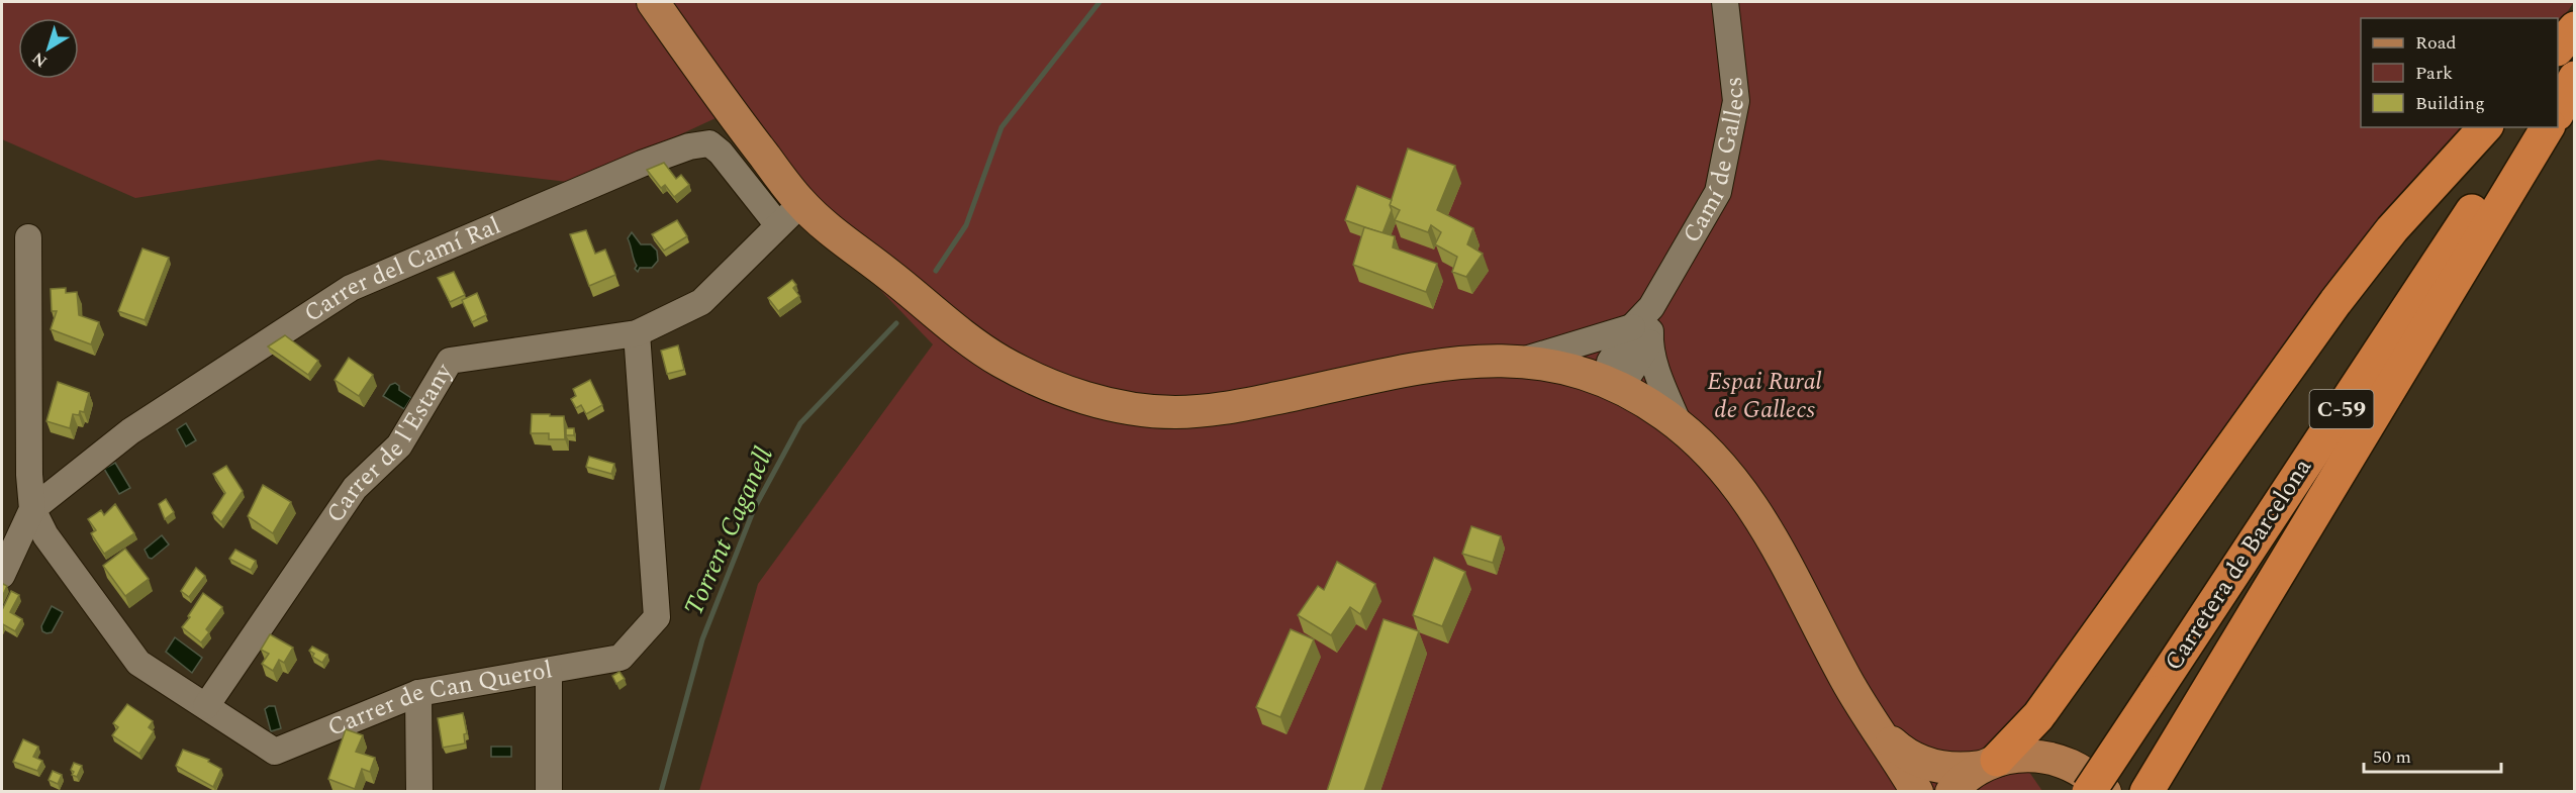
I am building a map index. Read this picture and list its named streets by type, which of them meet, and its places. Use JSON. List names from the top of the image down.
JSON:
{
  "streets": {
    "highway": ["C-59", "Carretera de Barcelona"],
    "street": [
      "Camí de Gallecs",
      "Carrer del Camí Ral",
      "Carrer de l'Estany",
      "Carrer de Can Querol"
    ]
  },
  "crossings": [
    ["Carrer del Camí Ral", "Carrer de l'Estany"],
    ["Carrer del Camí Ral", "Carrer de Can Querol"],
    ["Carrer de l'Estany", "Carrer de Can Querol"]
  ],
  "water": ["Torrent Caganell"],
  "parks": ["Espai Rural de Gallecs"],
  "legend": ["Road", "Park", "Building"],
  "scale_bar": "50 m",
  "north": "bottom left"
}
